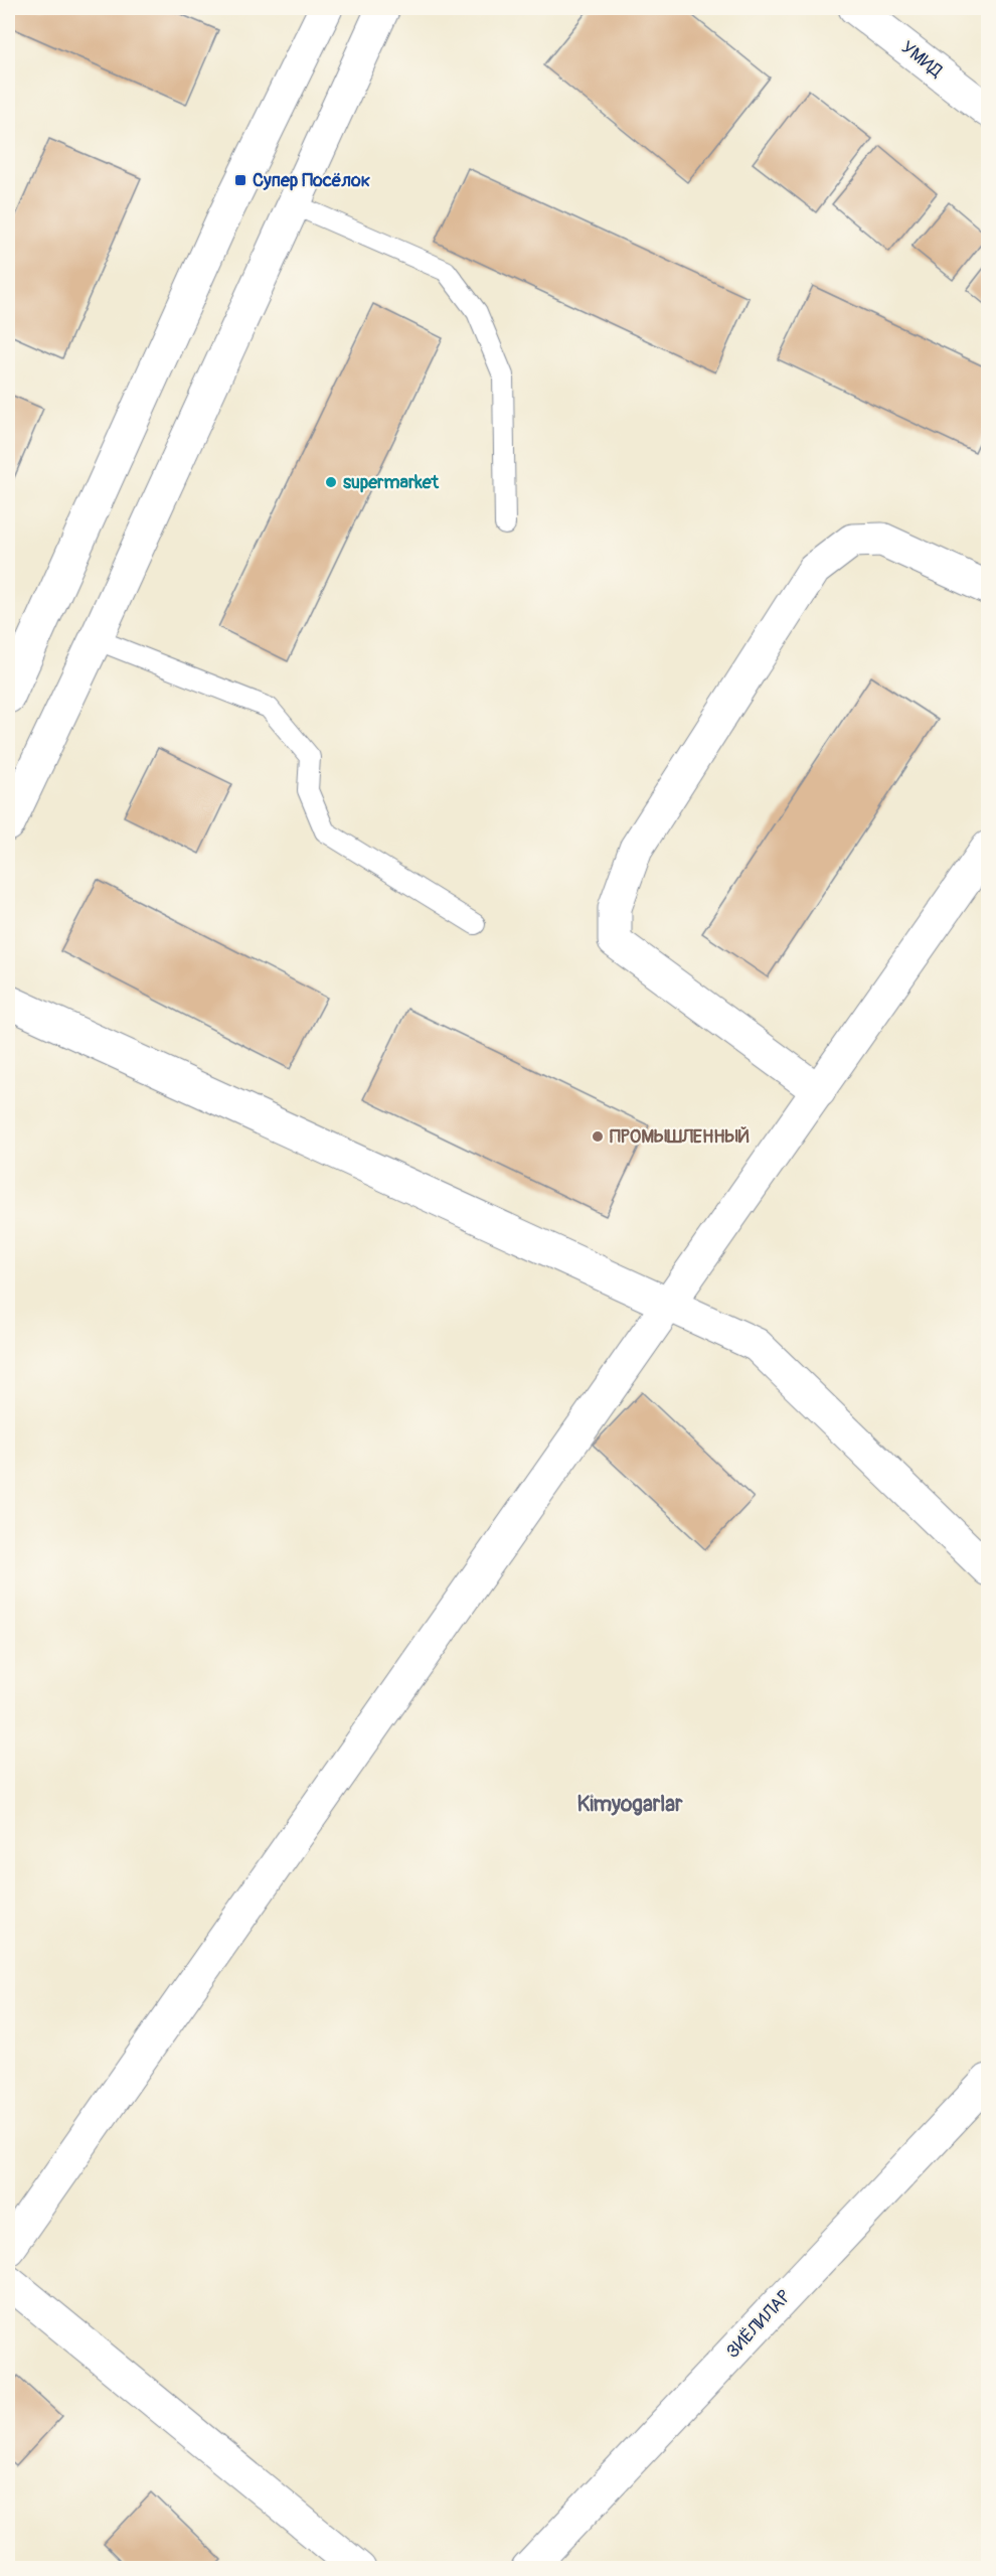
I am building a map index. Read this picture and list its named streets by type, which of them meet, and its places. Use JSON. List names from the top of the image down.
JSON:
{
  "streets": {
    "street": ["УМИД", "ЗИЁЛИЛАР"]
  },
  "districts": ["Kimyogarlar"],
  "places": {
    "transit": ["Супер Посёлок"],
    "other": ["supermarket", "ПРОМЫШЛЕННЫЙ"]
  }
}
